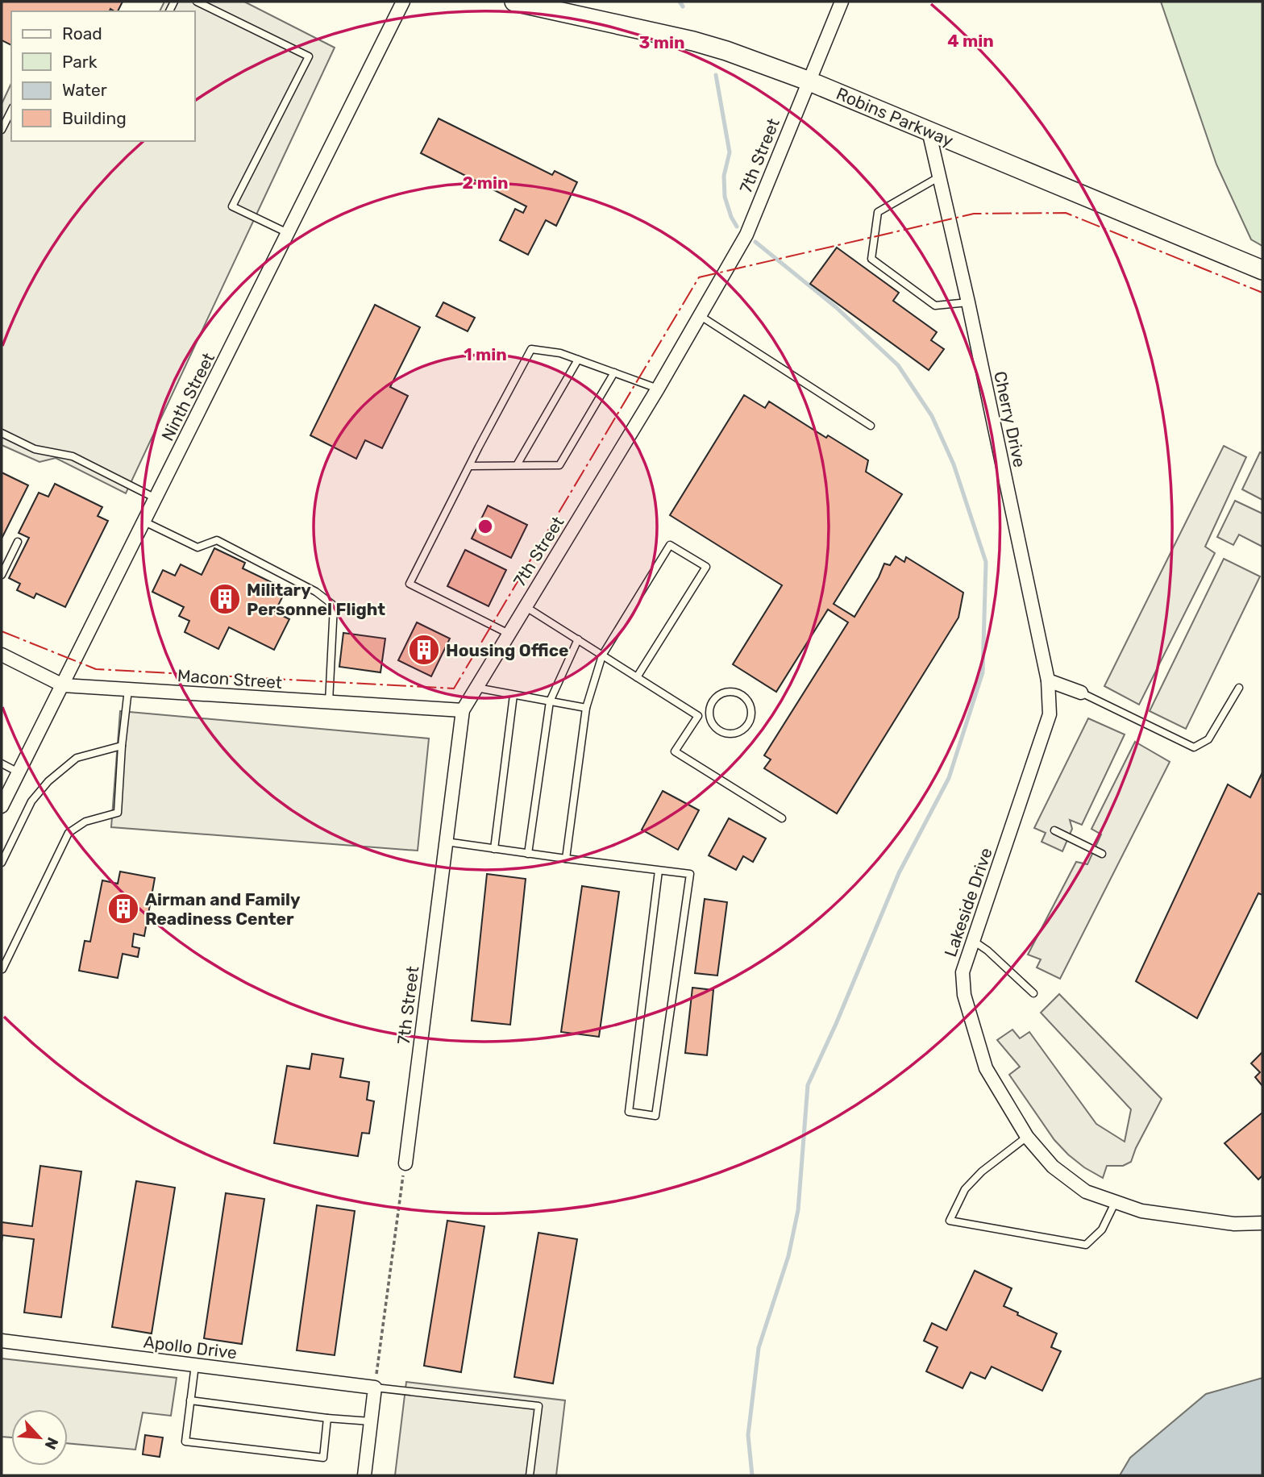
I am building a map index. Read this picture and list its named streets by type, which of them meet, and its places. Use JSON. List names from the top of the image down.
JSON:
{
  "streets": {
    "street": [
      "Robins Parkway",
      "7th Street",
      "Ninth Street",
      "Cherry Drive",
      "Macon Street",
      "Lakeside Drive",
      "Apollo Drive"
    ]
  },
  "crossings": [
    ["Robins Parkway", "7th Street"],
    ["Robins Parkway", "Cherry Drive"],
    ["7th Street", "Macon Street"],
    ["Ninth Street", "Macon Street"],
    ["Cherry Drive", "Lakeside Drive"]
  ],
  "places": {
    "building": ["Military Personnel Flight", "Housing Office", "Airman and Family Readiness Center"]
  },
  "legend": [
    "Road",
    "Park",
    "Water",
    "Building"
  ],
  "north": "bottom right",
  "rings": [
    "4 min",
    "3 min",
    "2 min",
    "1 min"
  ]
}
